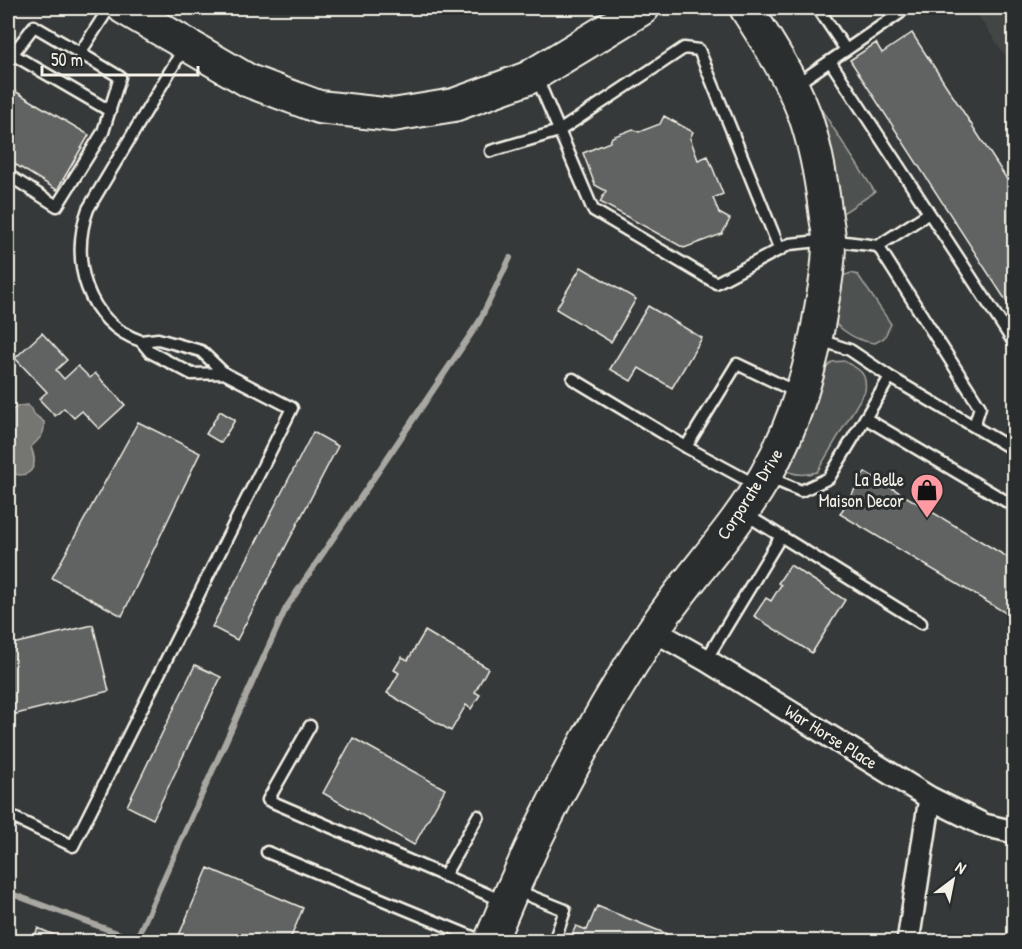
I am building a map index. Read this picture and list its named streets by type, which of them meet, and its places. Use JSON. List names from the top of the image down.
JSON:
{
  "streets": {
    "street": ["Corporate Drive", "War Horse Place"]
  },
  "crossings": [
    ["Corporate Drive", "War Horse Place"]
  ],
  "places": {
    "shop": ["La Belle Maison Decor"]
  },
  "scale_bar": "50 m",
  "north": "top right"
}
